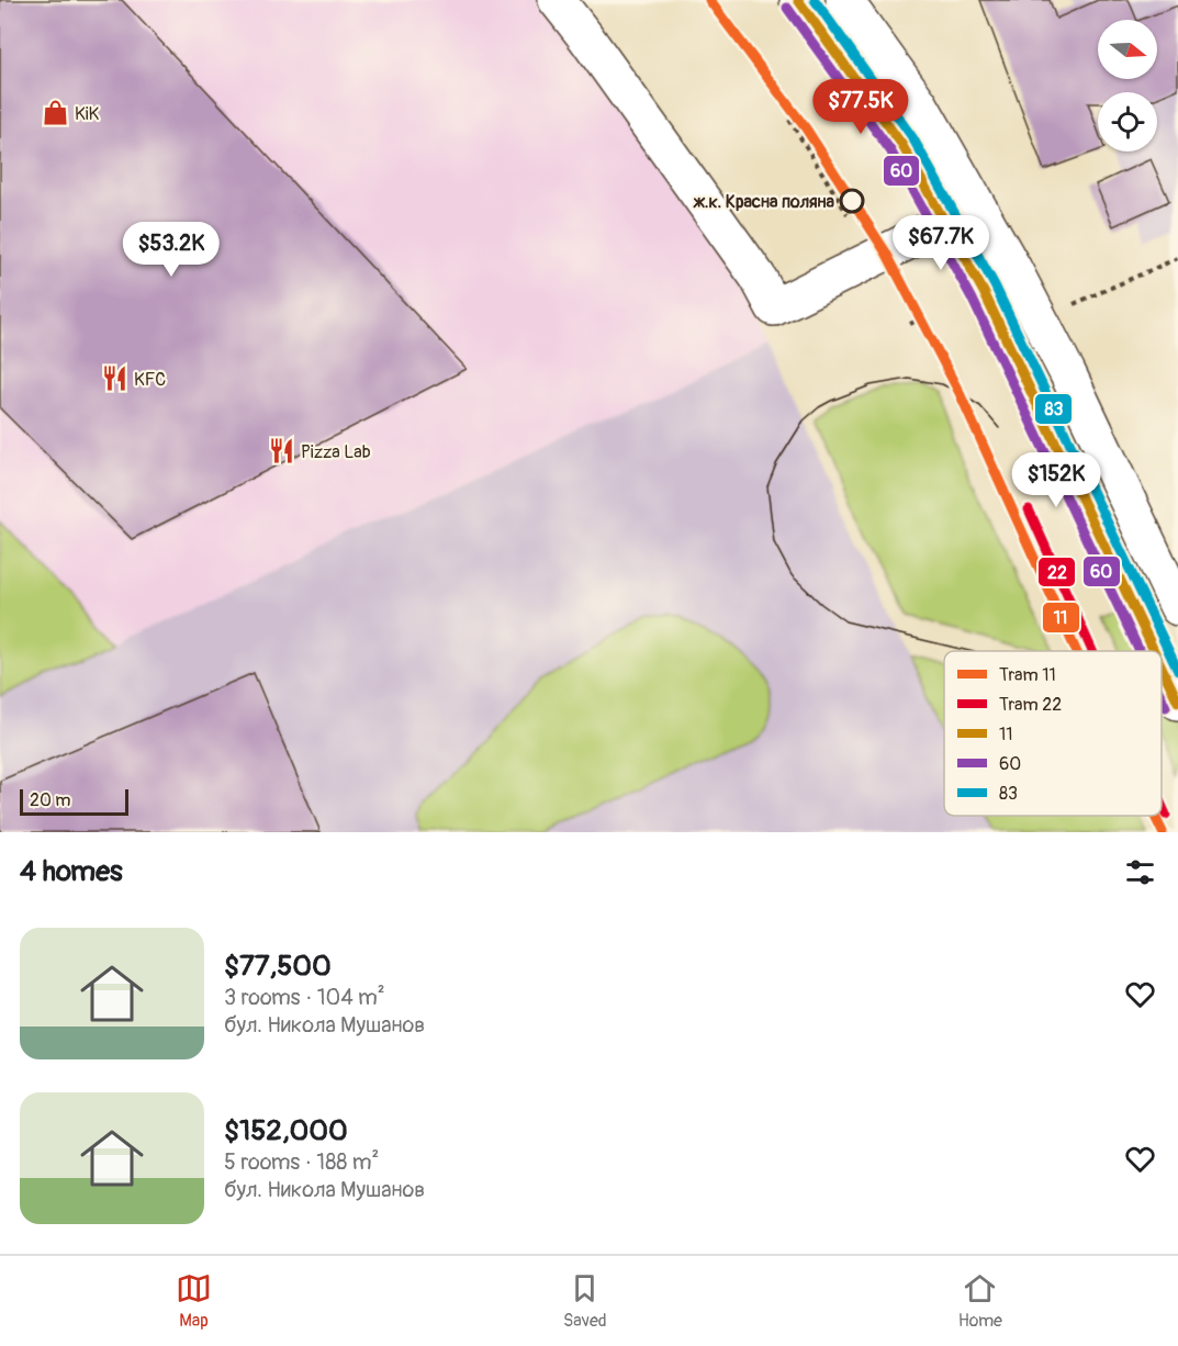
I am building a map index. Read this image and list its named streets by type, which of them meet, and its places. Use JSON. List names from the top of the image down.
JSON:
{
  "places": {
    "shop": ["KiK"],
    "other": ["ж.к. Красна поляна"],
    "restaurant": ["KFC", "Pizza Lab"]
  },
  "lines": [
    "tram line 11",
    "transit line 11",
    "transit line 83",
    "transit line 60",
    "tram line 22"
  ],
  "legend": [
    "Tram 11",
    "Tram 22",
    "11",
    "60",
    "83"
  ],
  "scale_bar": "20 m",
  "north": "right",
  "page": {
    "price": [
      "$77.5K",
      "$67.7K",
      "$53.2K",
      "$152K"
    ],
    "scale": "20 m",
    "heading": "4 homes",
    "list": [
      {
        "name": "$77,500",
        "note": "3 rooms · 104 m² · бул. Никола Мушанов"
      },
      {
        "name": "$152,000",
        "note": "5 rooms · 188 m² · бул. Никола Мушанов"
      }
    ],
    "tabs": ["Map", "Saved", "Home"]
  }
}
